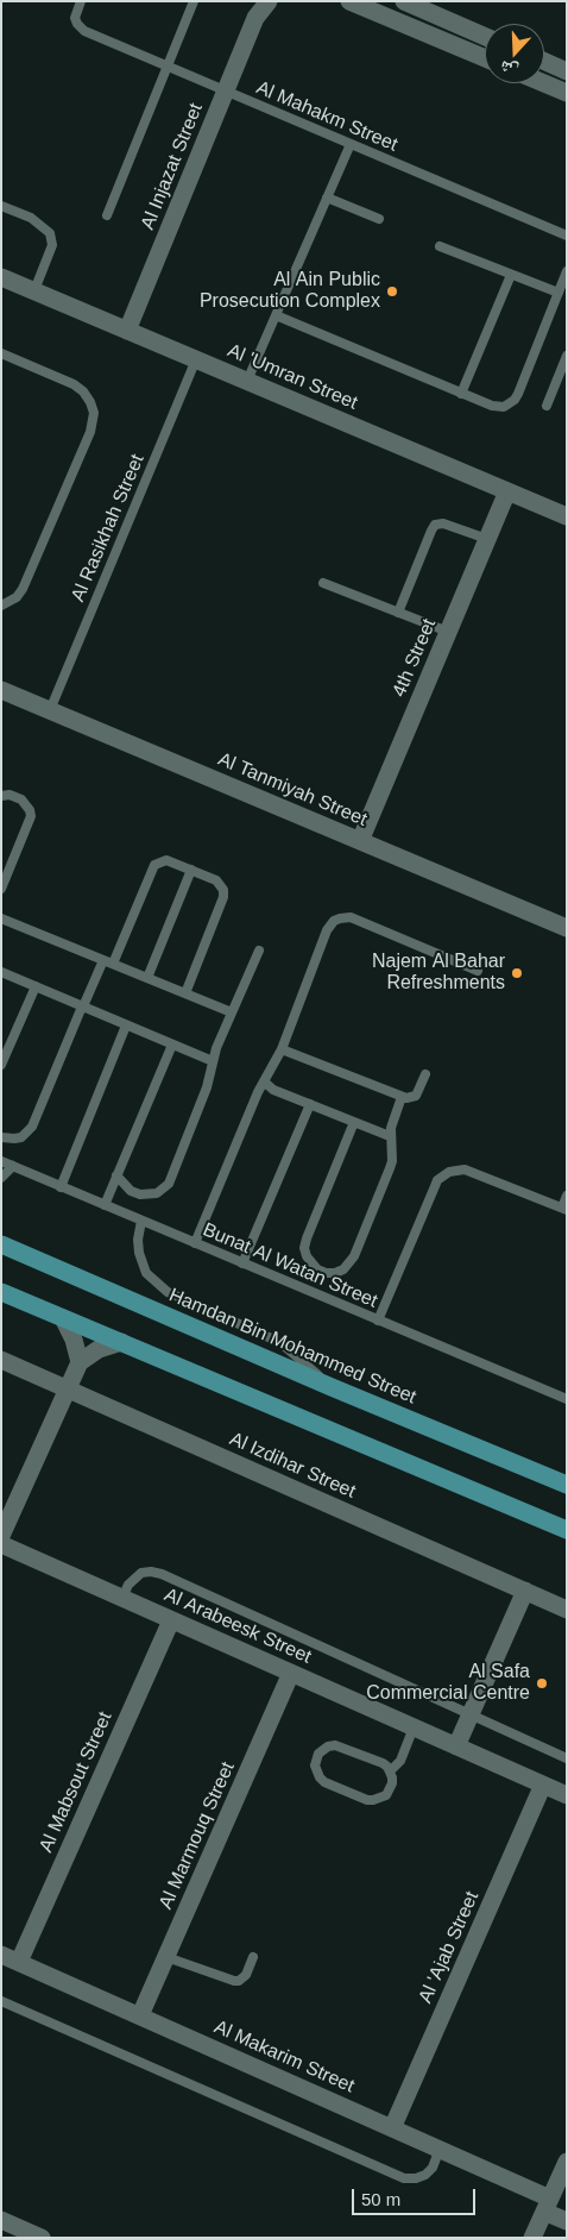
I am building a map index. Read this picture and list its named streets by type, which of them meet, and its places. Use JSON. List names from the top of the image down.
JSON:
{
  "streets": {
    "main road": ["Hamdan Bin Mohammed Street"],
    "street": [
      "Al Injazat Street",
      "Al 'Umran Street",
      "4th Street",
      "Al Tanmiyah Street",
      "Al Izdihar Street",
      "Al Arabeesk Street",
      "Al Mabsout Street",
      "Al Marmouq Street",
      "Al 'Ajab Street",
      "Al Makarim Street"
    ],
    "lane": ["Al Mahakm Street", "Al Rasikhah Street", "Bunat Al Watan Street"]
  },
  "crossings": [
    ["Al Mahakm Street", "Al Injazat Street"],
    ["Al Injazat Street", "Al 'Umran Street"],
    ["Al 'Umran Street", "Al Rasikhah Street"],
    ["Al 'Umran Street", "4th Street"],
    ["Al Rasikhah Street", "Al Tanmiyah Street"],
    ["4th Street", "Al Tanmiyah Street"],
    ["Al Arabeesk Street", "Al Mabsout Street"],
    ["Al Arabeesk Street", "Al Marmouq Street"],
    ["Al Arabeesk Street", "Al 'Ajab Street"],
    ["Al Mabsout Street", "Al Makarim Street"],
    ["Al Marmouq Street", "Al Makarim Street"],
    ["Al 'Ajab Street", "Al Makarim Street"]
  ],
  "places": ["Al Ain Public Prosecution Complex", "Najem Al Bahar Refreshments", "Al Safa Commercial Centre"],
  "scale_bar": "50 m",
  "north": "bottom"
}
